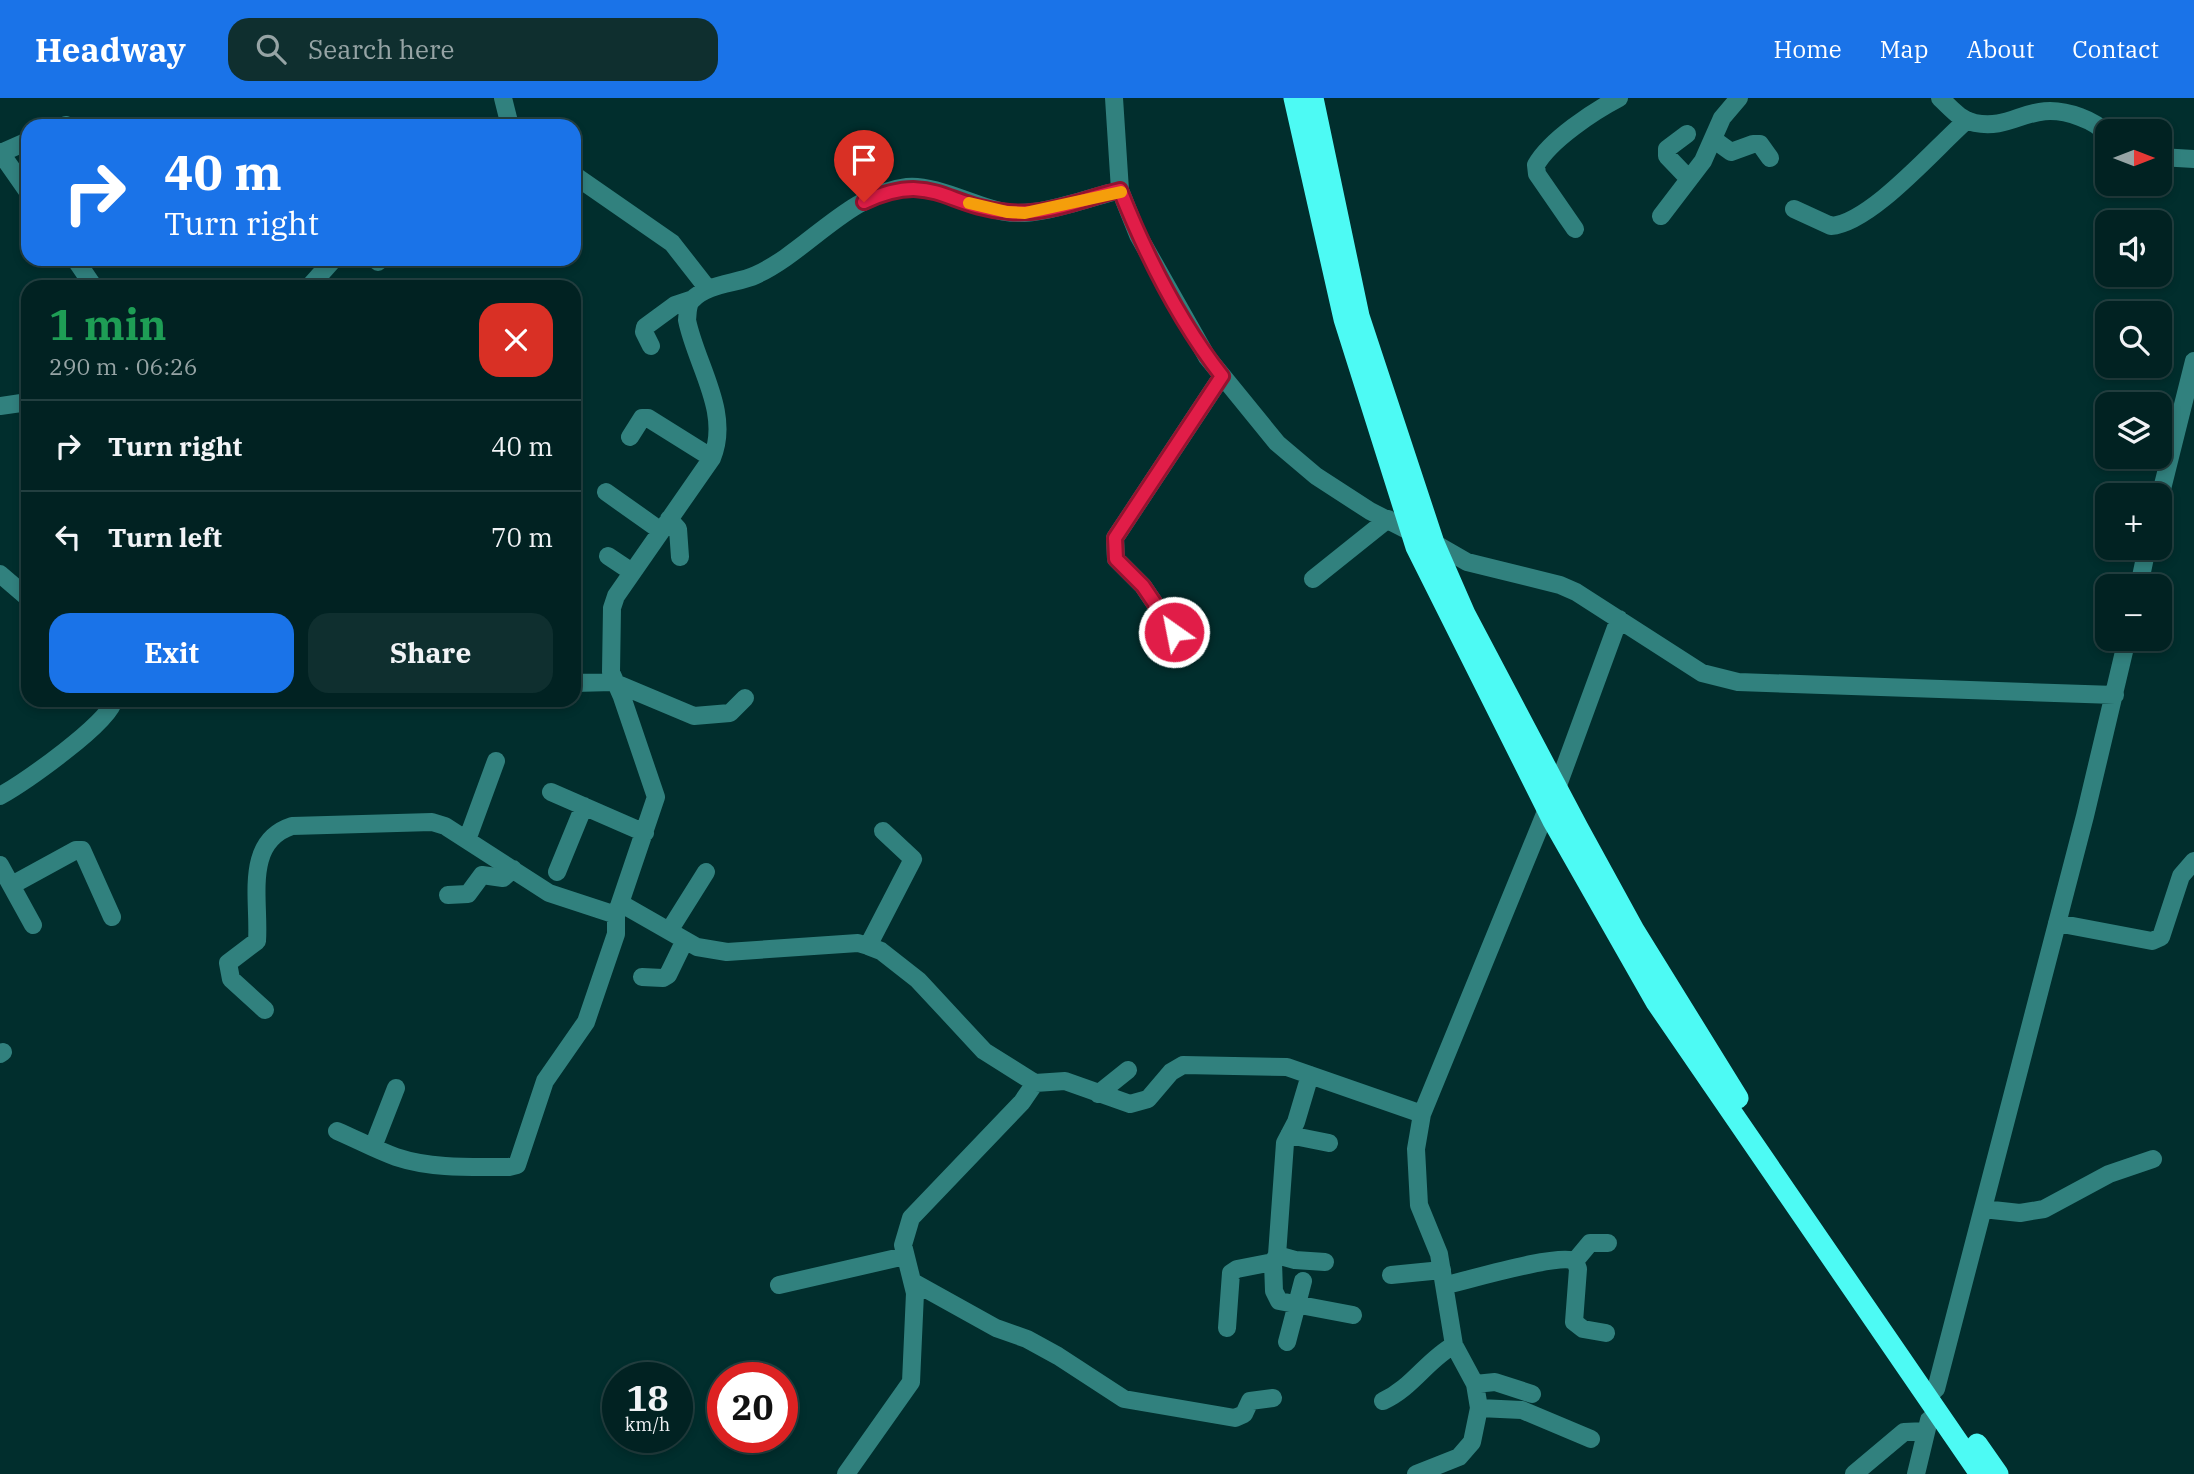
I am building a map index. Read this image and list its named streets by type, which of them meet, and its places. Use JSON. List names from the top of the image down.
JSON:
{
  "north": "right",
  "page": {
    "header": "Headway",
    "search": "Search here",
    "nav": [
      "Home",
      "Map",
      "About",
      "Contact"
    ],
    "map_buttons": ["+", "−"],
    "turn": ["40 m", "Turn right"],
    "heading": ["1 min", "290 m · 06:26"],
    "list": [
      {
        "name": "Turn right",
        "value": "40 m"
      },
      {
        "name": "Turn left",
        "value": "70 m"
      }
    ],
    "buttons": ["Exit", "Share"],
    "speed": "18 km/h",
    "limit": "20"
  }
}
